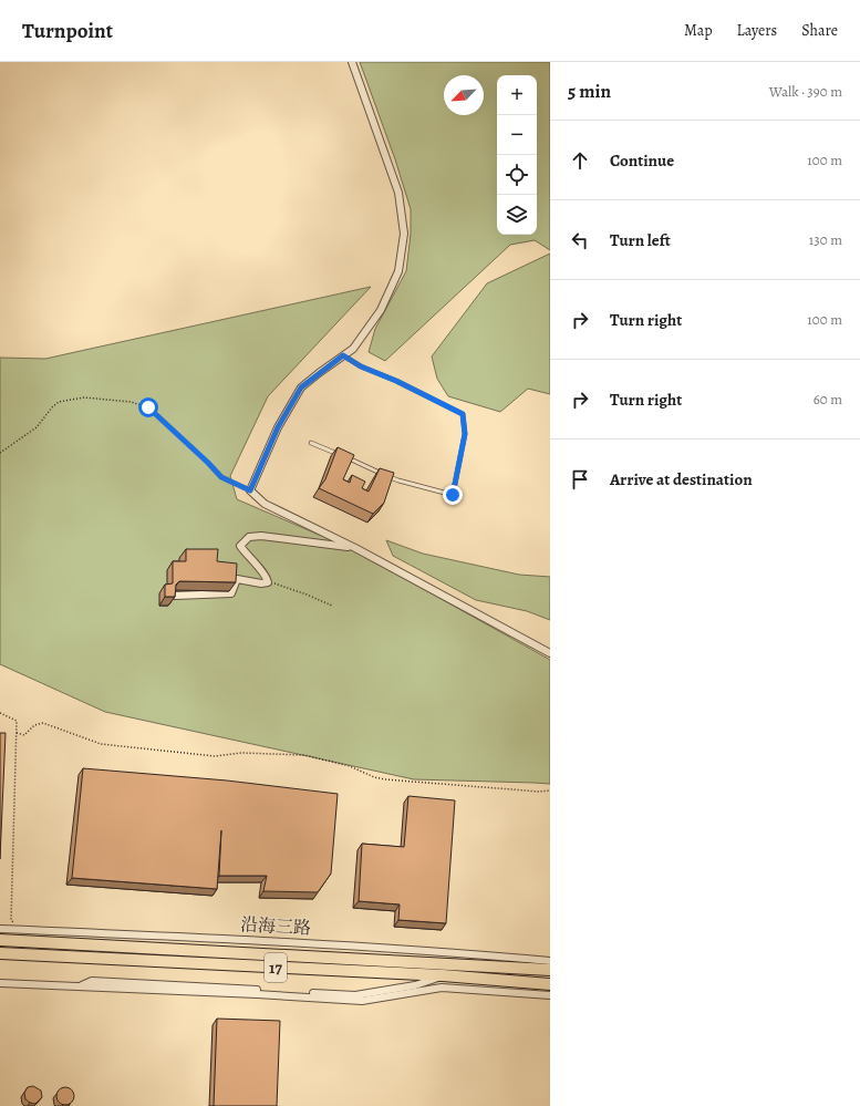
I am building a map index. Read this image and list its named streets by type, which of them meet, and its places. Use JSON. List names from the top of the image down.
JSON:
{
  "streets": {
    "main road": ["沿海三路", "17"]
  },
  "north": "bottom left",
  "page": {
    "header": "Turnpoint",
    "nav": ["Map", "Layers", "Share"],
    "heading": ["5 min", "Walk · 390 m"],
    "map_buttons": ["+", "−"],
    "list": [
      ["Continue", "100 m"],
      ["Turn left", "130 m"],
      ["Turn right", "100 m"],
      ["Turn right", "60 m"],
      "Arrive at destination"
    ]
  }
}
